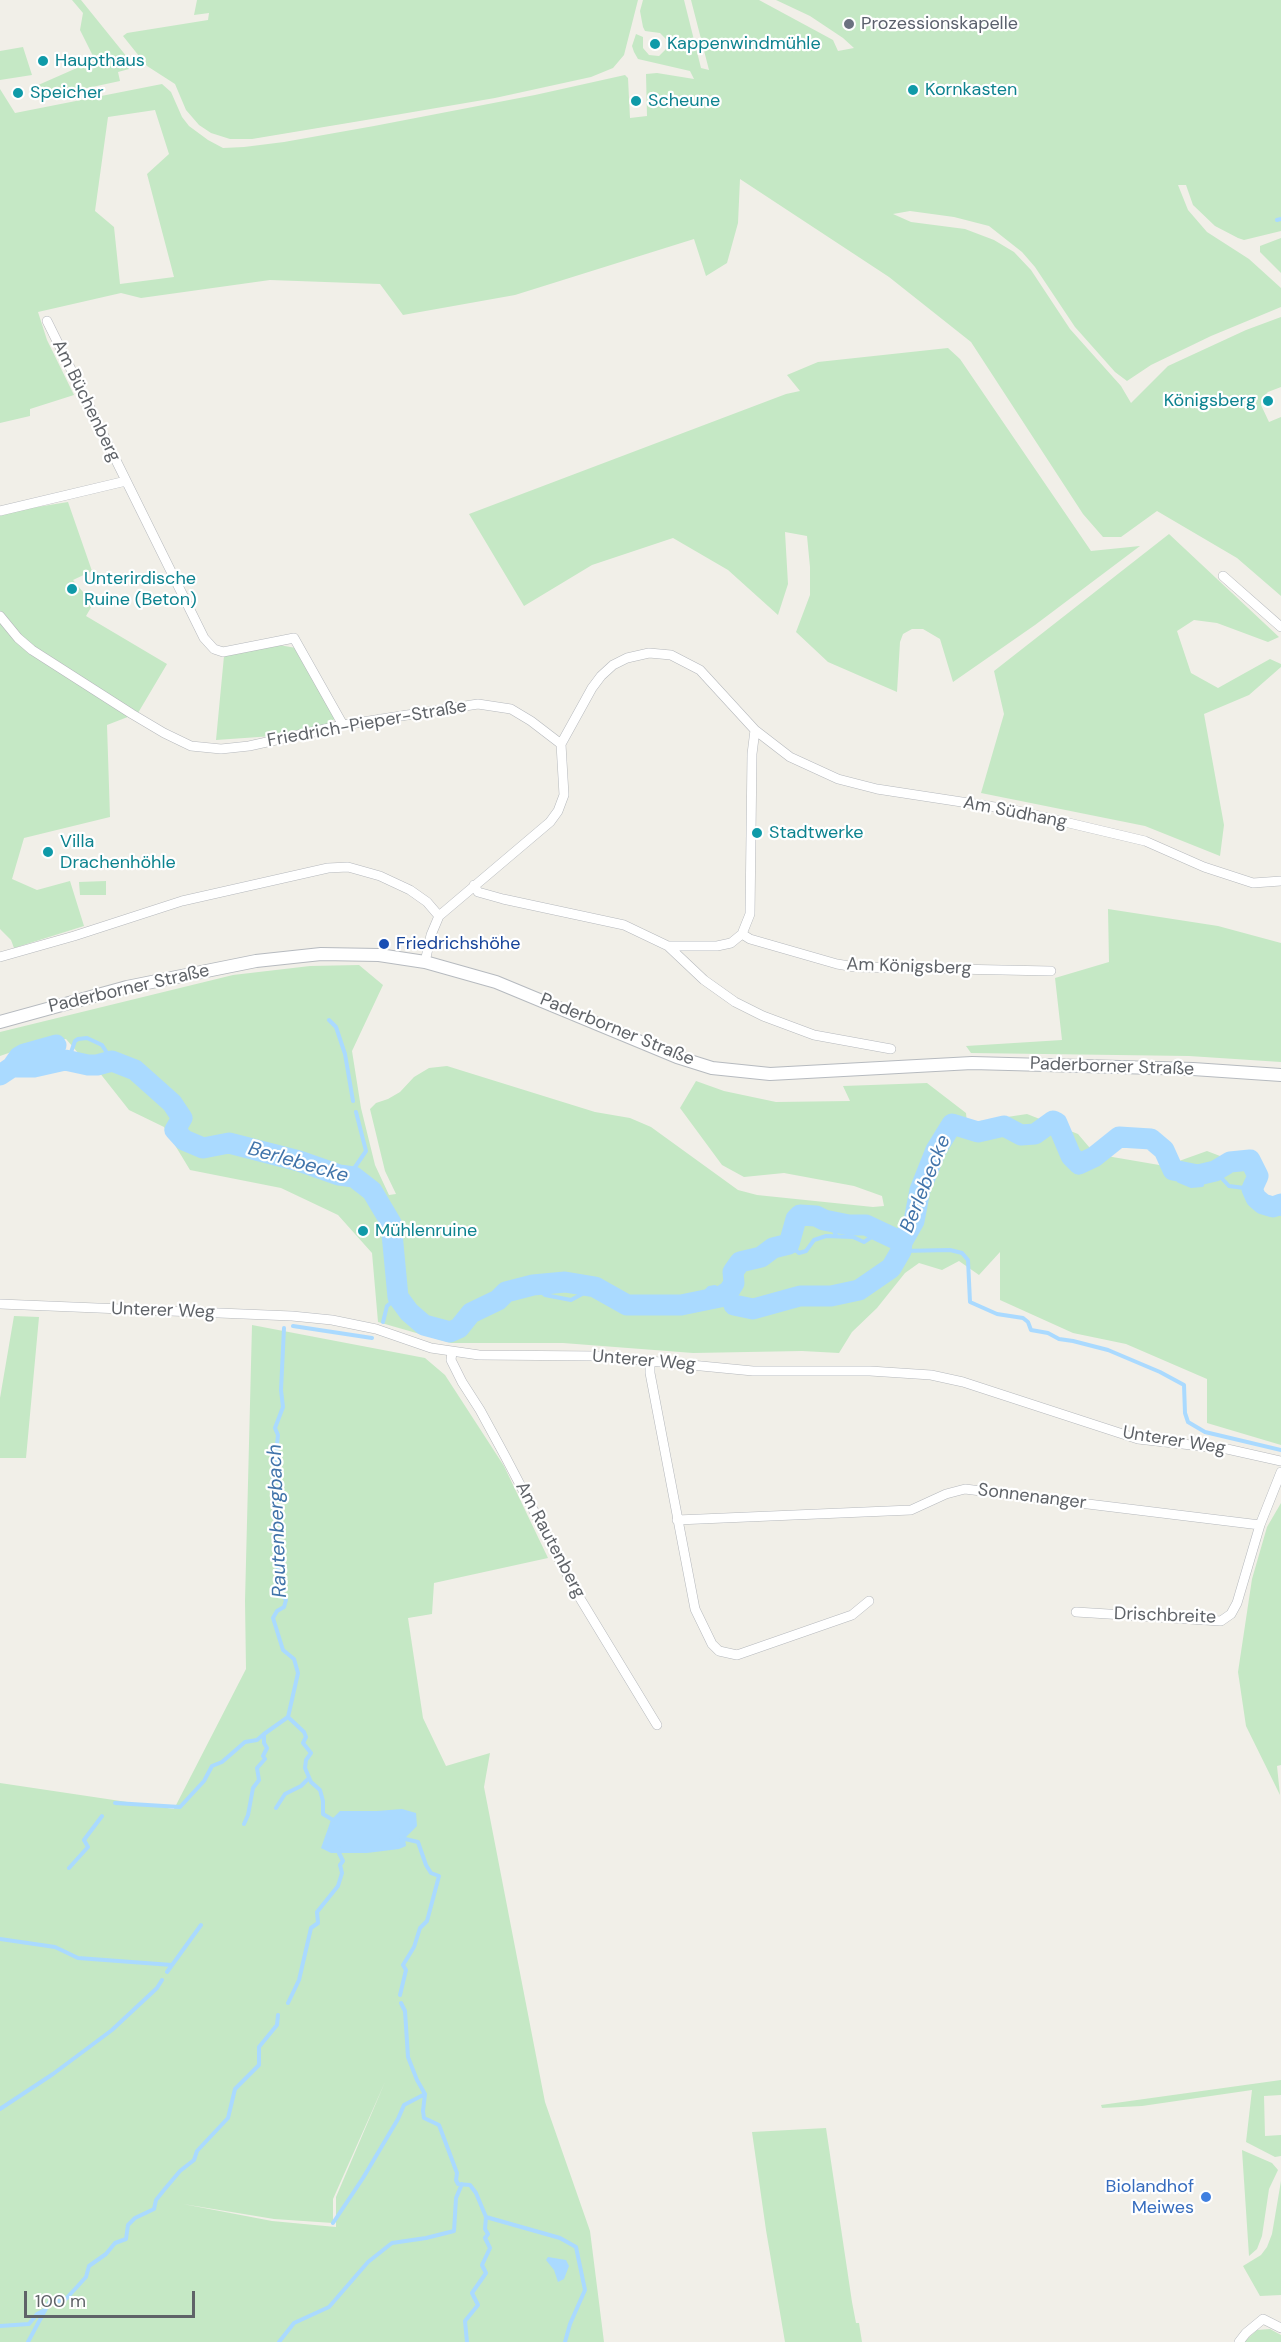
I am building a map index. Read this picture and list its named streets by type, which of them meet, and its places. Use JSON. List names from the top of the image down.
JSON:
{
  "streets": {
    "main road": ["Paderborner Straße"],
    "street": [
      "Am Büchenberg",
      "Friedrich-Pieper-Straße",
      "Am Südhang",
      "Am Königsberg",
      "Unterer Weg",
      "Sonnenanger",
      "Am Rautenberg",
      "Drischbreite"
    ]
  },
  "crossings": [
    ["Am Büchenberg", "Friedrich-Pieper-Straße"],
    ["Friedrich-Pieper-Straße", "Am Südhang"],
    ["Unterer Weg", "Am Rautenberg"],
    ["Sonnenanger", "Drischbreite"]
  ],
  "water": ["Berlebecke", "Rautenbergbach"],
  "places": [
    "Prozessionskapelle",
    "Kappenwindmühle",
    "Haupthaus",
    "Kornkasten",
    "Speicher",
    "Scheune",
    "Königsberg",
    "Unterirdische Ruine (Beton)",
    "Stadtwerke",
    "Villa Drachenhöhle",
    "Friedrichshöhe",
    "Mühlenruine",
    "Biolandhof Meiwes"
  ],
  "scale_bar": "100 m"
}
